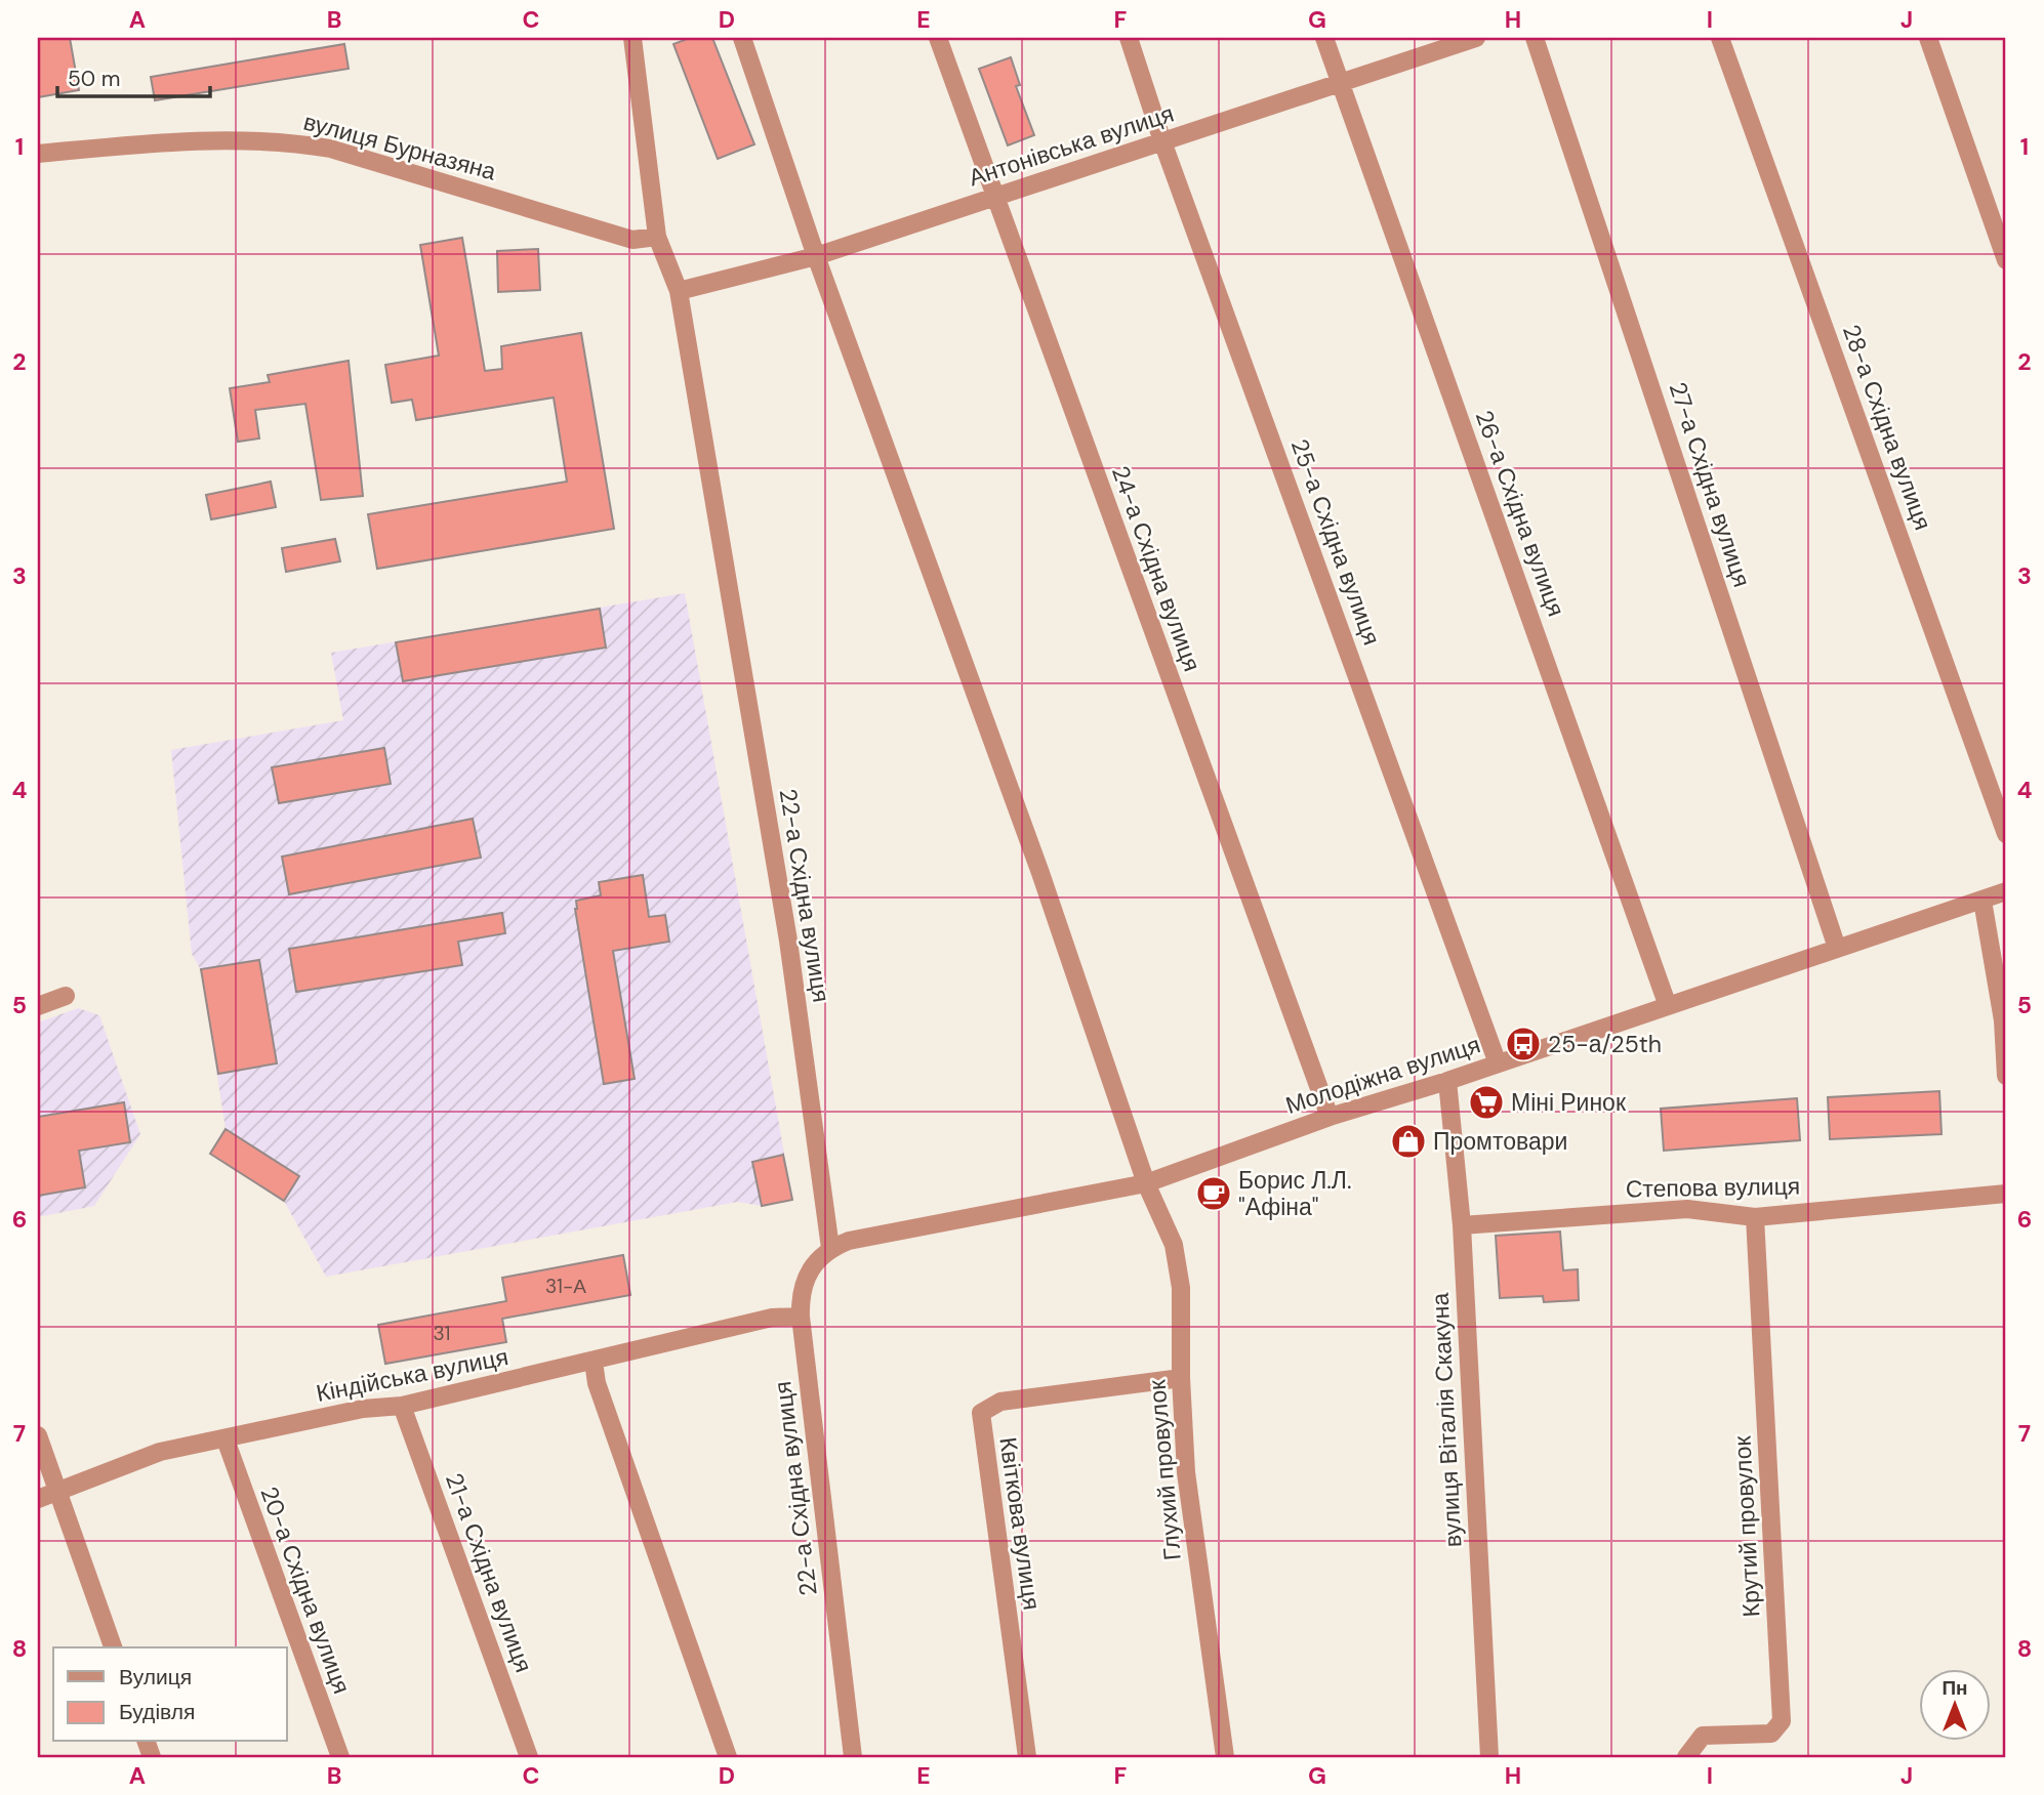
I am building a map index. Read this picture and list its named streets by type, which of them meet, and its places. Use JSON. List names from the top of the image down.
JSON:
{
  "streets": {
    "street": [
      "Антонівська вулиця",
      "вулиця Бурназяна",
      "28-а Східна вулиця",
      "27-а Східна вулиця",
      "26-а Східна вулиця",
      "25-а Східна вулиця",
      "24-а Східна вулиця",
      "22-а Східна вулиця",
      "Молодіжна вулиця",
      "Степова вулиця",
      "Кіндійська вулиця",
      "вулиця Віталія Скакуна",
      "Глухий провулок",
      "Квіткова вулиця",
      "Крутий провулок",
      "21-а Східна вулиця",
      "20-а Східна вулиця"
    ]
  },
  "crossings": [
    ["Антонівська вулиця", "26-а Східна вулиця"],
    ["Антонівська вулиця", "25-а Східна вулиця"],
    ["Антонівська вулиця", "24-а Східна вулиця"],
    ["Антонівська вулиця", "22-а Східна вулиця"],
    ["Антонівська вулиця", "Глухий провулок"],
    ["вулиця Бурназяна", "22-а Східна вулиця"],
    ["27-а Східна вулиця", "Молодіжна вулиця"],
    ["26-а Східна вулиця", "Молодіжна вулиця"],
    ["25-а Східна вулиця", "Молодіжна вулиця"],
    ["24-а Східна вулиця", "Молодіжна вулиця"],
    ["22-а Східна вулиця", "Молодіжна вулиця"],
    ["22-а Східна вулиця", "Кіндійська вулиця"],
    ["Молодіжна вулиця", "вулиця Віталія Скакуна"],
    ["Молодіжна вулиця", "Глухий провулок"],
    ["Степова вулиця", "вулиця Віталія Скакуна"],
    ["Степова вулиця", "Крутий провулок"],
    ["Кіндійська вулиця", "21-а Східна вулиця"],
    ["Кіндійська вулиця", "20-а Східна вулиця"],
    ["Глухий провулок", "Квіткова вулиця"]
  ],
  "places": {
    "bus stop": ["25-а/25th"],
    "supermarket": ["Міні Ринок"],
    "shop": ["Промтовари"],
    "cafe": ["Борис Л.Л. \"Афіна\""]
  },
  "house_numbers": ["31-А", "31"],
  "legend": ["Вулиця", "Будівля"],
  "scale_bar": "50 m",
  "north": "top",
  "grid": {
    "columns": [
      "A",
      "B",
      "C",
      "D",
      "E",
      "F",
      "G",
      "H",
      "I",
      "J"
    ],
    "rows": [
      "1",
      "2",
      "3",
      "4",
      "5",
      "6",
      "7",
      "8"
    ]
  }
}
